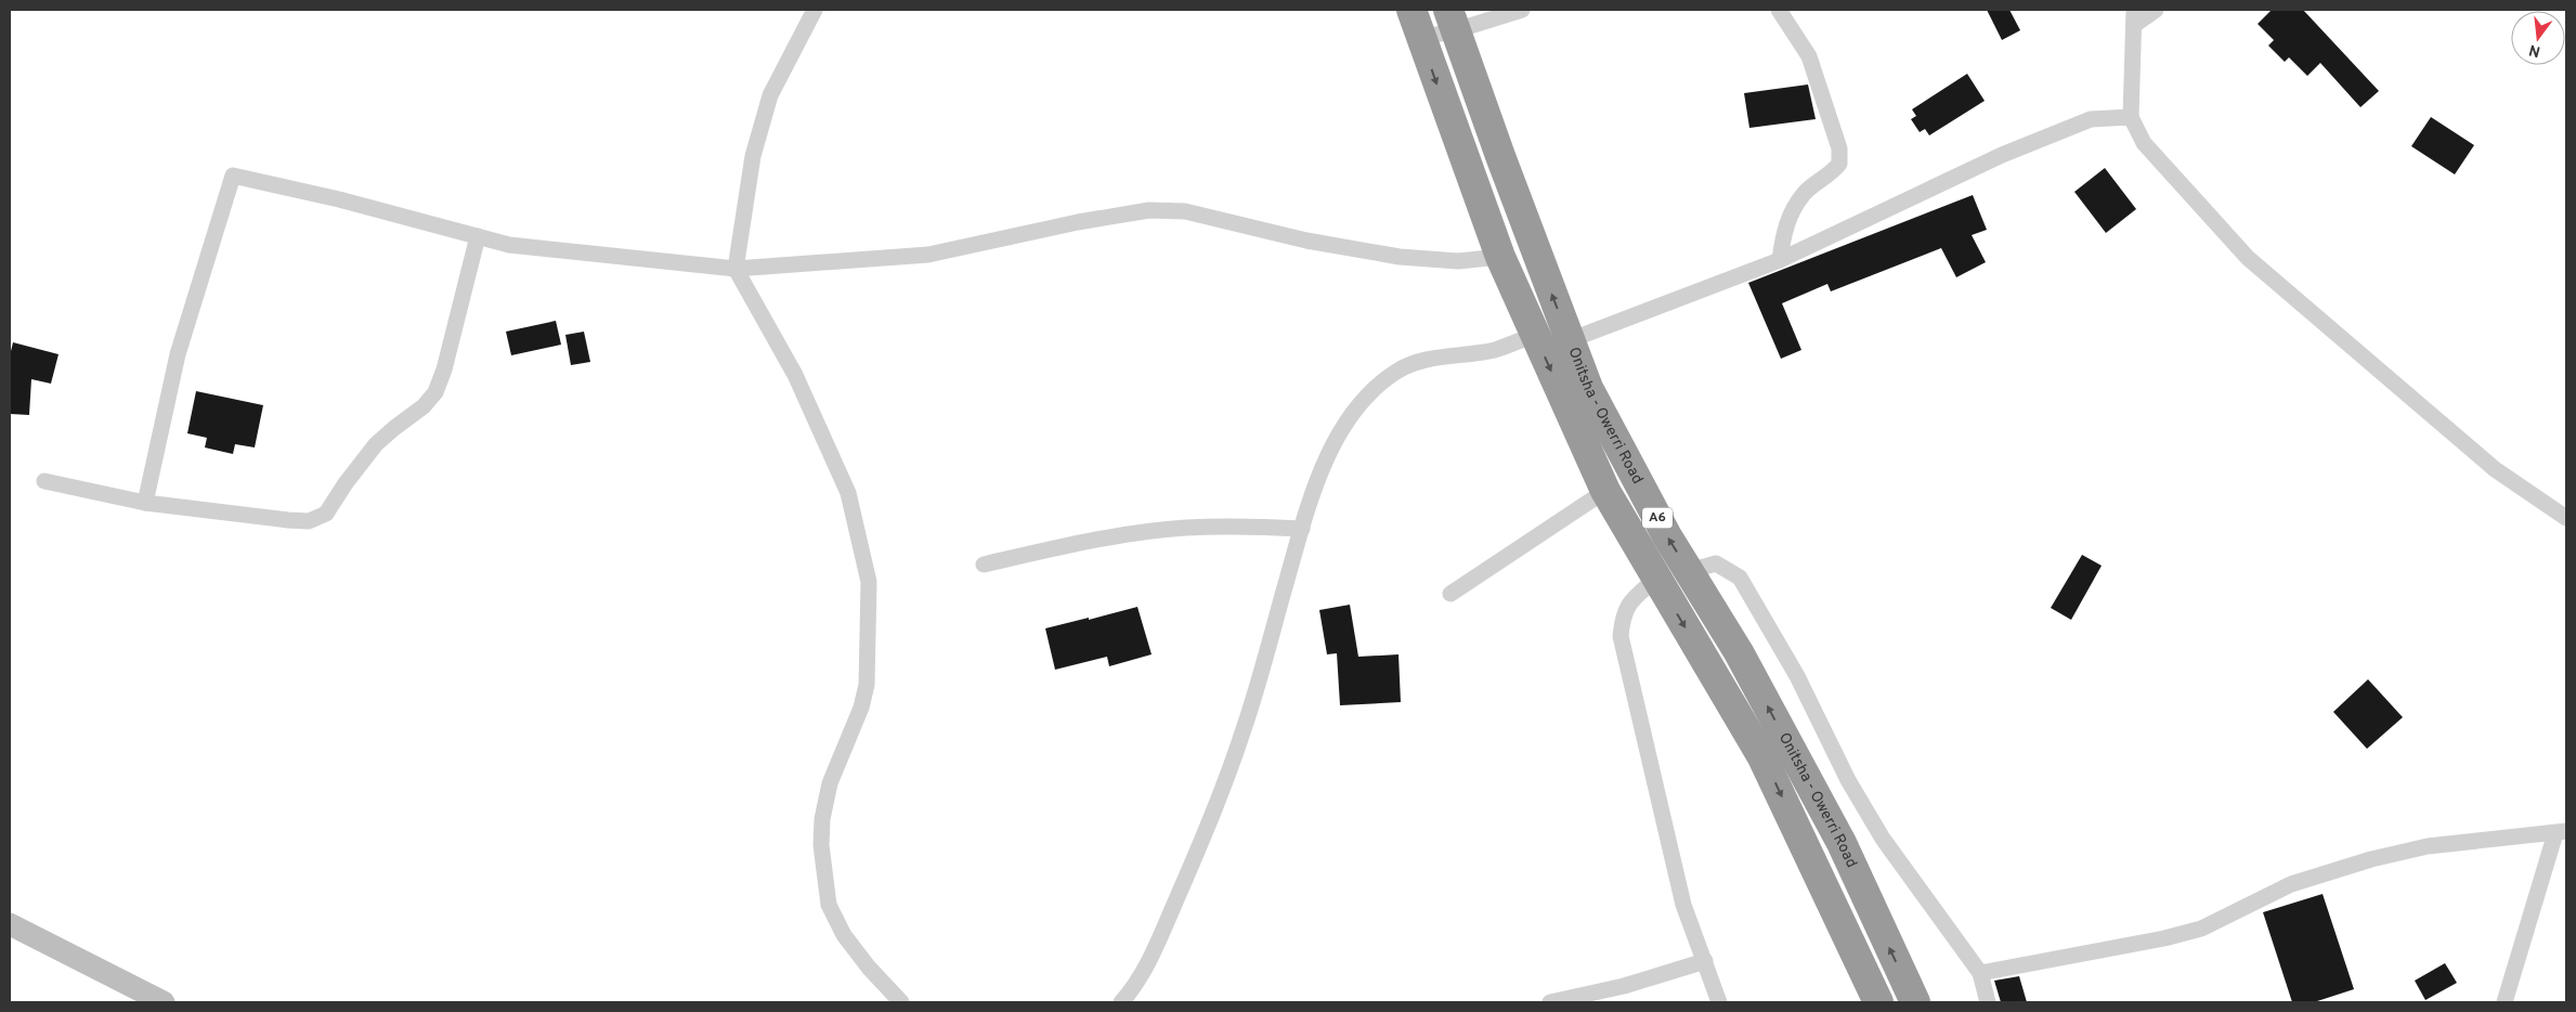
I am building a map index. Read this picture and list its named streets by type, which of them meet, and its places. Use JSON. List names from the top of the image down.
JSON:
{
  "streets": {
    "highway": ["Onitsha - Owerri Road", "A6"]
  },
  "north": "bottom"
}
